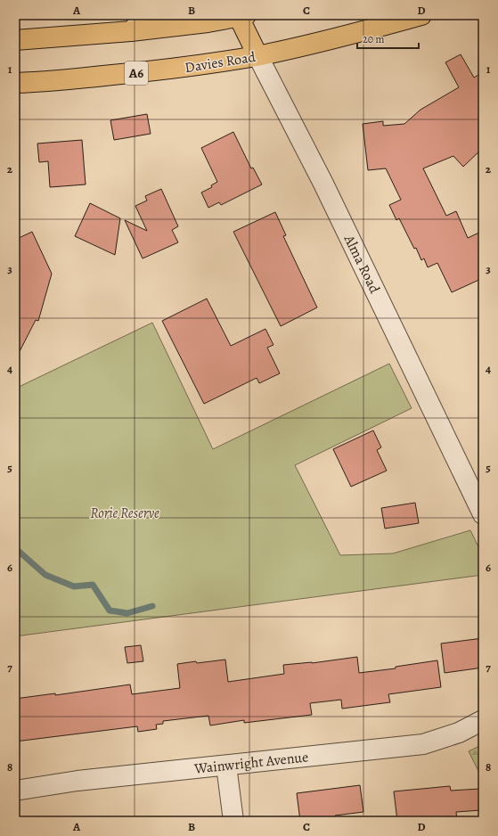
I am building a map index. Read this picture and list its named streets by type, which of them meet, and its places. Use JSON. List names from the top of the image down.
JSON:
{
  "streets": {
    "highway": ["Davies Road", "A6", "Alma Road"],
    "street": ["Wainwright Avenue"]
  },
  "crossings": [
    ["Davies Road", "Alma Road"]
  ],
  "parks": ["Rorie Reserve"],
  "scale_bar": "20 m",
  "grid": {
    "columns": [
      "A",
      "B",
      "C",
      "D"
    ],
    "rows": [
      "1",
      "2",
      "3",
      "4",
      "5",
      "6",
      "7",
      "8"
    ]
  }
}
